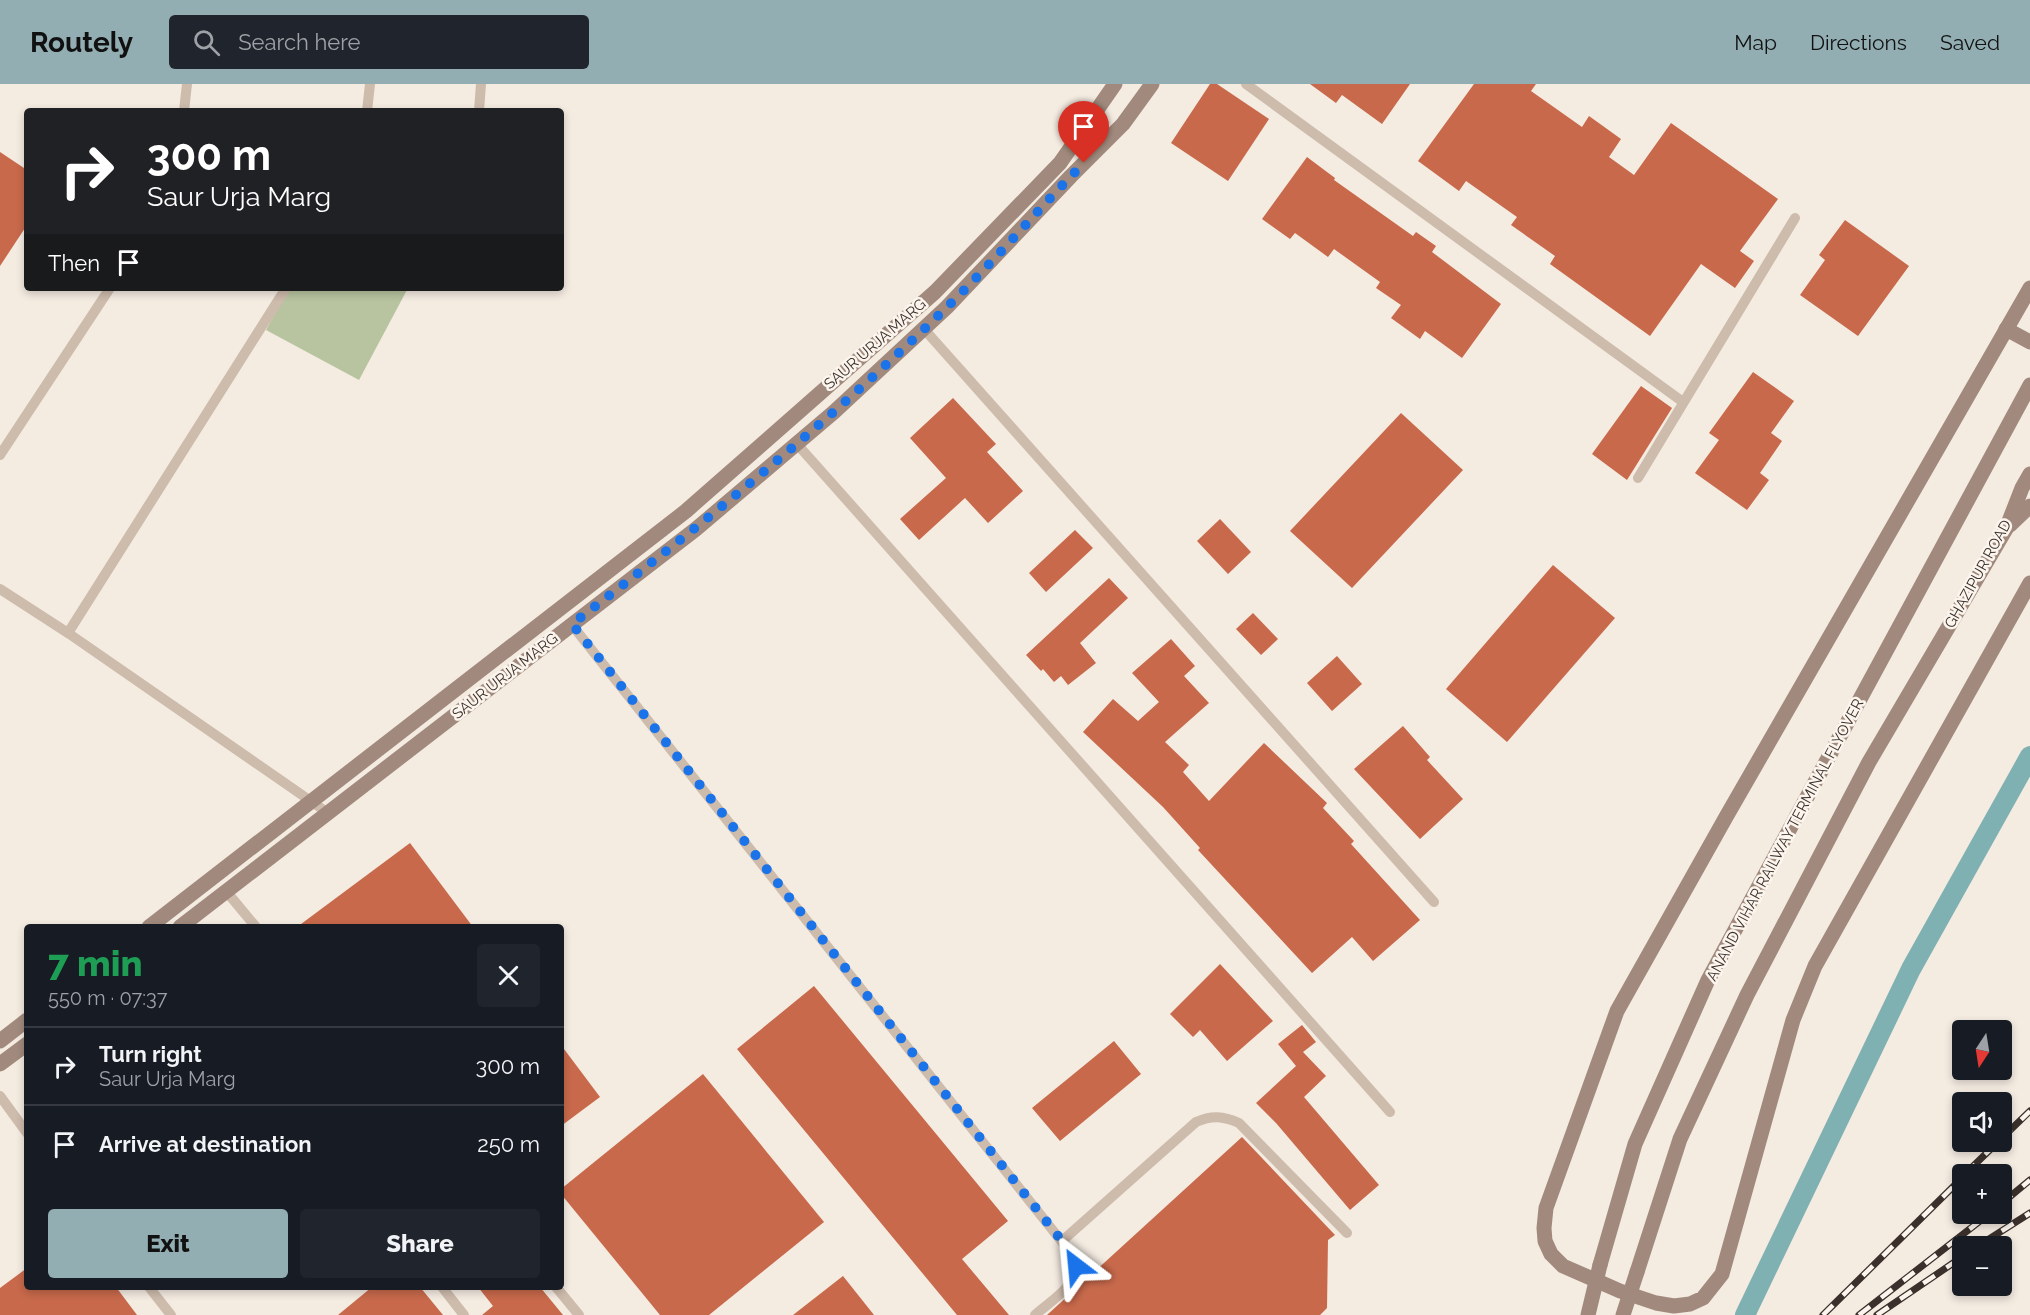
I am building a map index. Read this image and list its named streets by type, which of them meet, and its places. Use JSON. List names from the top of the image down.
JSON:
{
  "streets": {
    "main road": ["SAUR URJA MARG", "GHAZIPUR ROAD", "ANAND VIHAR RAILWAY TERMINAL FLYOVER"]
  },
  "north": "bottom",
  "page": {
    "header": "Routely",
    "search": "Search here",
    "nav": ["Map", "Directions", "Saved"],
    "turn": ["300 m", "Saur Urja Marg"],
    "then": "Then",
    "heading": ["7 min", "550 m · 07:37"],
    "map_buttons": ["+", "−"],
    "list": [
      {
        "name": "Turn right",
        "note": "Saur Urja Marg",
        "value": "300 m"
      },
      {
        "name": "Arrive at destination",
        "value": "250 m"
      }
    ],
    "buttons": ["Exit", "Share"]
  }
}
